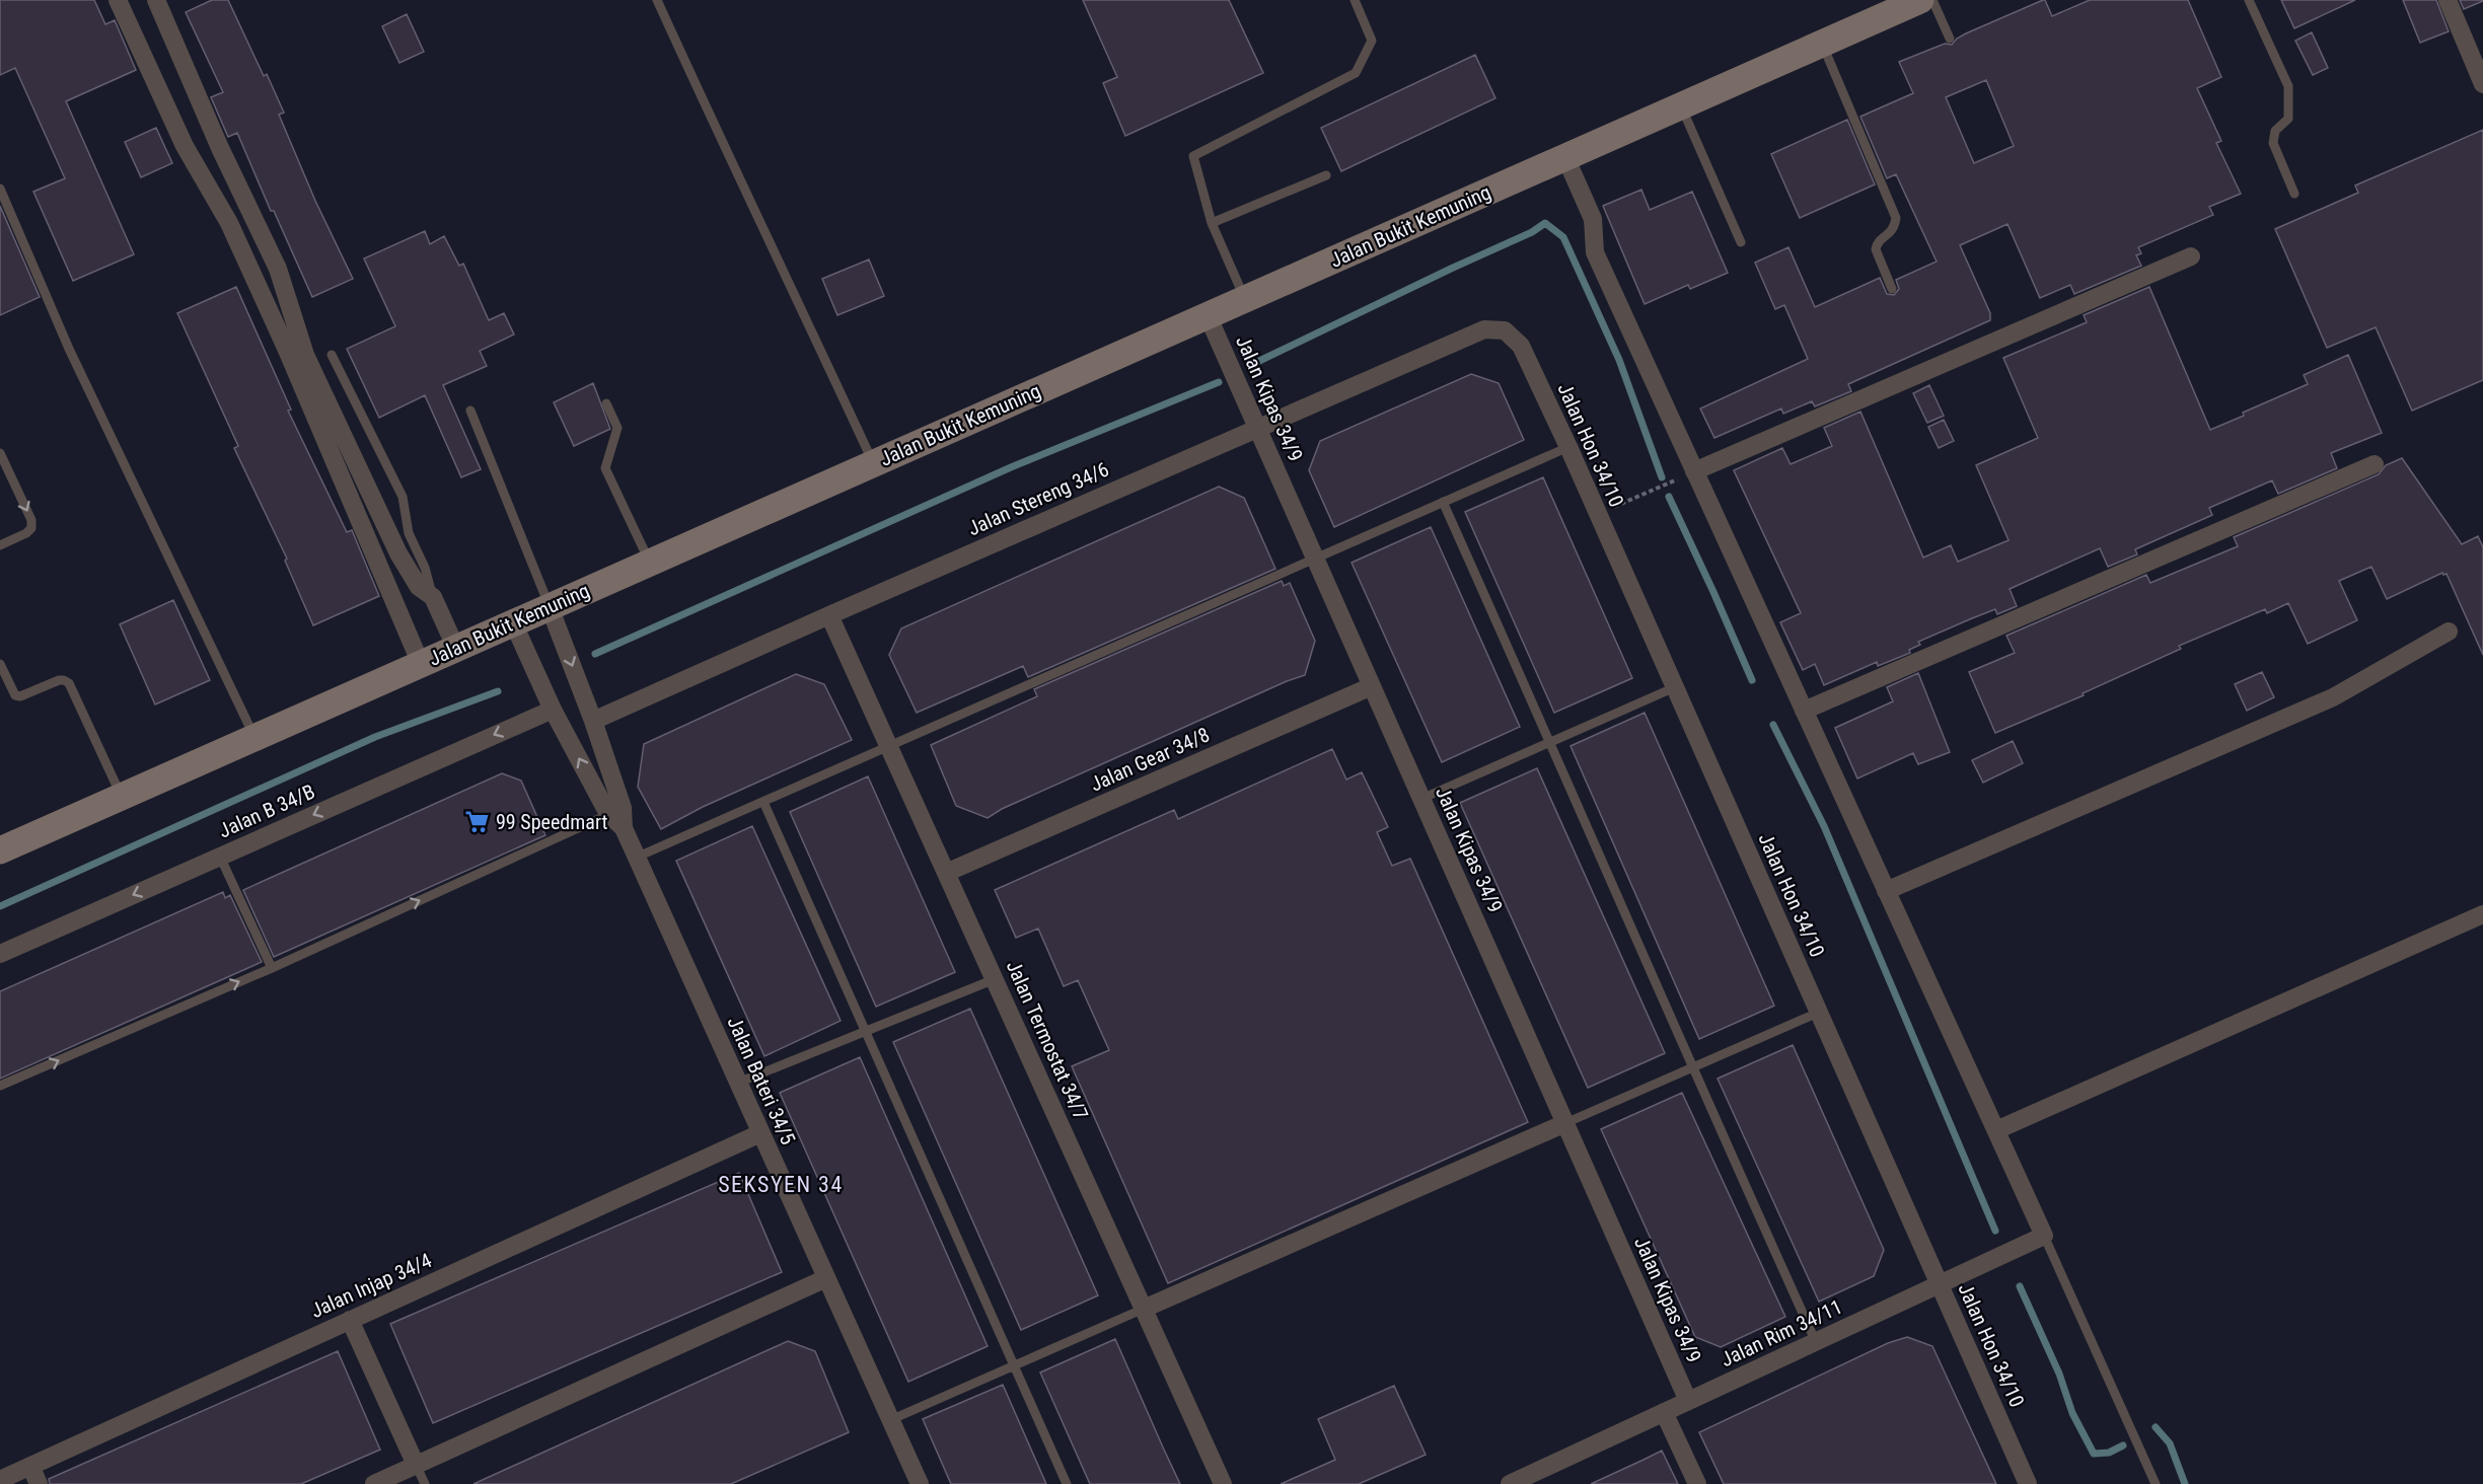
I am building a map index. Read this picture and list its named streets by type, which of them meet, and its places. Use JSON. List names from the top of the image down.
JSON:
{
  "streets": {
    "main road": ["Jalan Bukit Kemuning"],
    "street": [
      "Jalan Kipas 34/9",
      "Jalan Hon 34/10",
      "Jalan Stereng 34/6",
      "Jalan Gear 34/8",
      "Jalan B 34/B",
      "Jalan Termostat 34/7",
      "Jalan Bateri 34/5",
      "Jalan Injap 34/4",
      "Jalan Rim 34/11"
    ]
  },
  "crossings": [
    ["Jalan Bukit Kemuning", "Jalan Kipas 34/9"],
    ["Jalan Kipas 34/9", "Jalan Stereng 34/6"],
    ["Jalan Kipas 34/9", "Jalan Gear 34/8"],
    ["Jalan Kipas 34/9", "Jalan Rim 34/11"],
    ["Jalan Hon 34/10", "Jalan Stereng 34/6"],
    ["Jalan Hon 34/10", "Jalan Rim 34/11"],
    ["Jalan Stereng 34/6", "Jalan Termostat 34/7"],
    ["Jalan Gear 34/8", "Jalan Termostat 34/7"],
    ["Jalan Bateri 34/5", "Jalan Injap 34/4"]
  ],
  "one_way": ["Jalan B 34/B"],
  "districts": ["SEKSYEN 34"],
  "places": {
    "supermarket": ["99 Speedmart"]
  }
}
